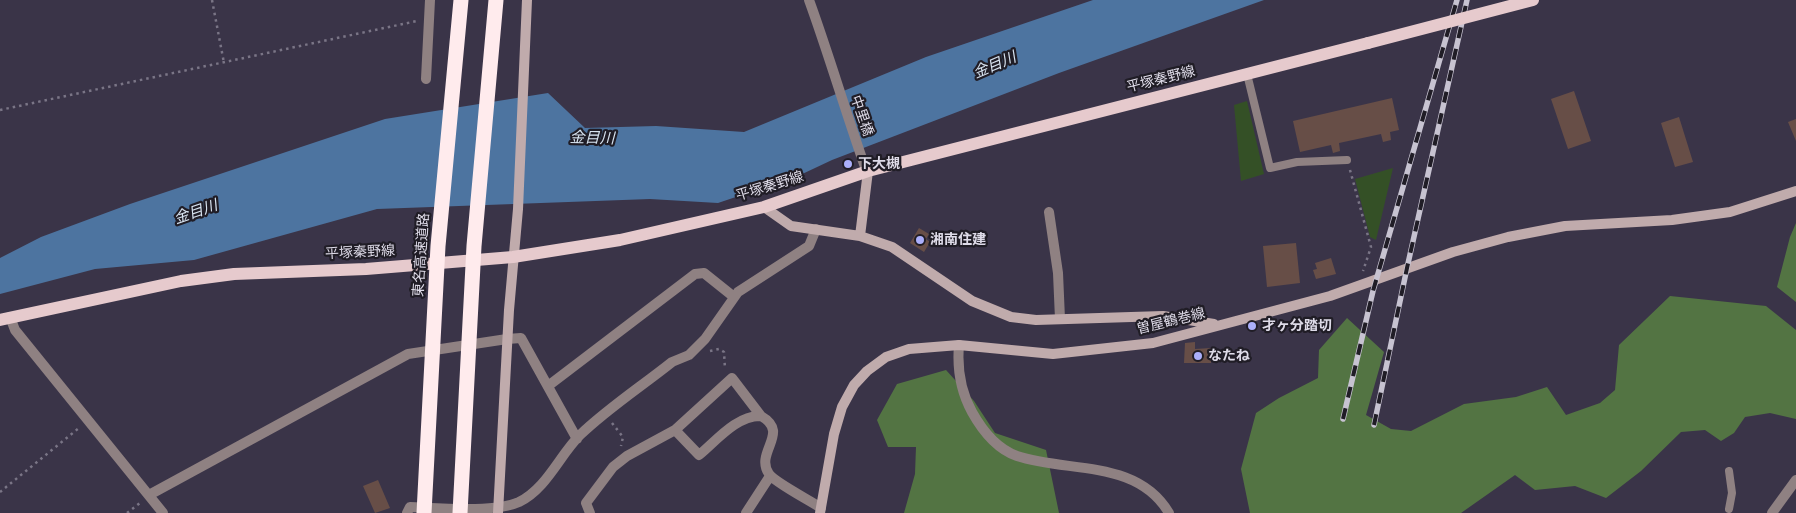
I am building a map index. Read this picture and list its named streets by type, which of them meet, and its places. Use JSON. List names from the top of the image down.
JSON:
{
  "streets": {
    "highway": ["東名高速道路"],
    "main road": ["平塚秦野線"],
    "street": ["中里橋", "曽屋鶴巻線"]
  },
  "crossings": [
    ["平塚秦野線", "中里橋"],
    ["平塚秦野線", "曽屋鶴巻線"]
  ],
  "water": ["金目川"],
  "places": [
    "下大槻",
    "湘南住建",
    "才ヶ分踏切",
    "なたね"
  ]
}
